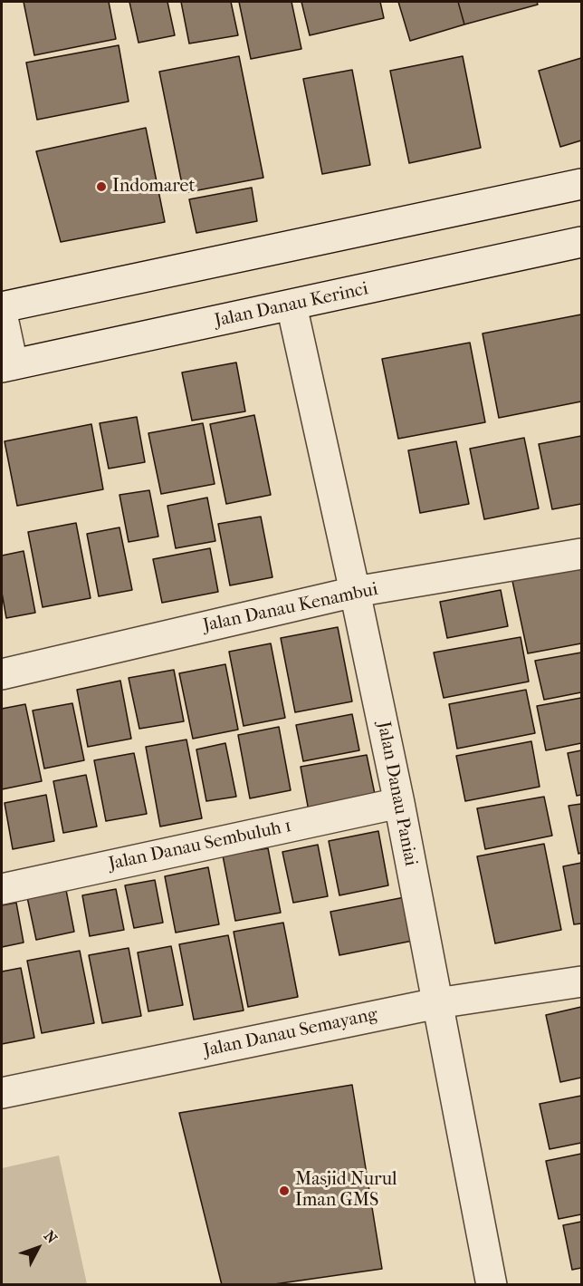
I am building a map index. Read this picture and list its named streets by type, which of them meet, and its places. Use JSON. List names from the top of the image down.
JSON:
{
  "streets": {
    "street": [
      "Jalan Danau Kerinci",
      "Jalan Danau Kenambui",
      "Jalan Danau Paniai",
      "Jalan Danau Sembuluh 1",
      "Jalan Danau Semayang"
    ]
  },
  "crossings": [
    ["Jalan Danau Kerinci", "Jalan Danau Paniai"],
    ["Jalan Danau Kenambui", "Jalan Danau Paniai"],
    ["Jalan Danau Paniai", "Jalan Danau Sembuluh 1"],
    ["Jalan Danau Paniai", "Jalan Danau Semayang"]
  ],
  "places": ["Indomaret", "Masjid Nurul Iman GMS"],
  "north": "top right"
}
